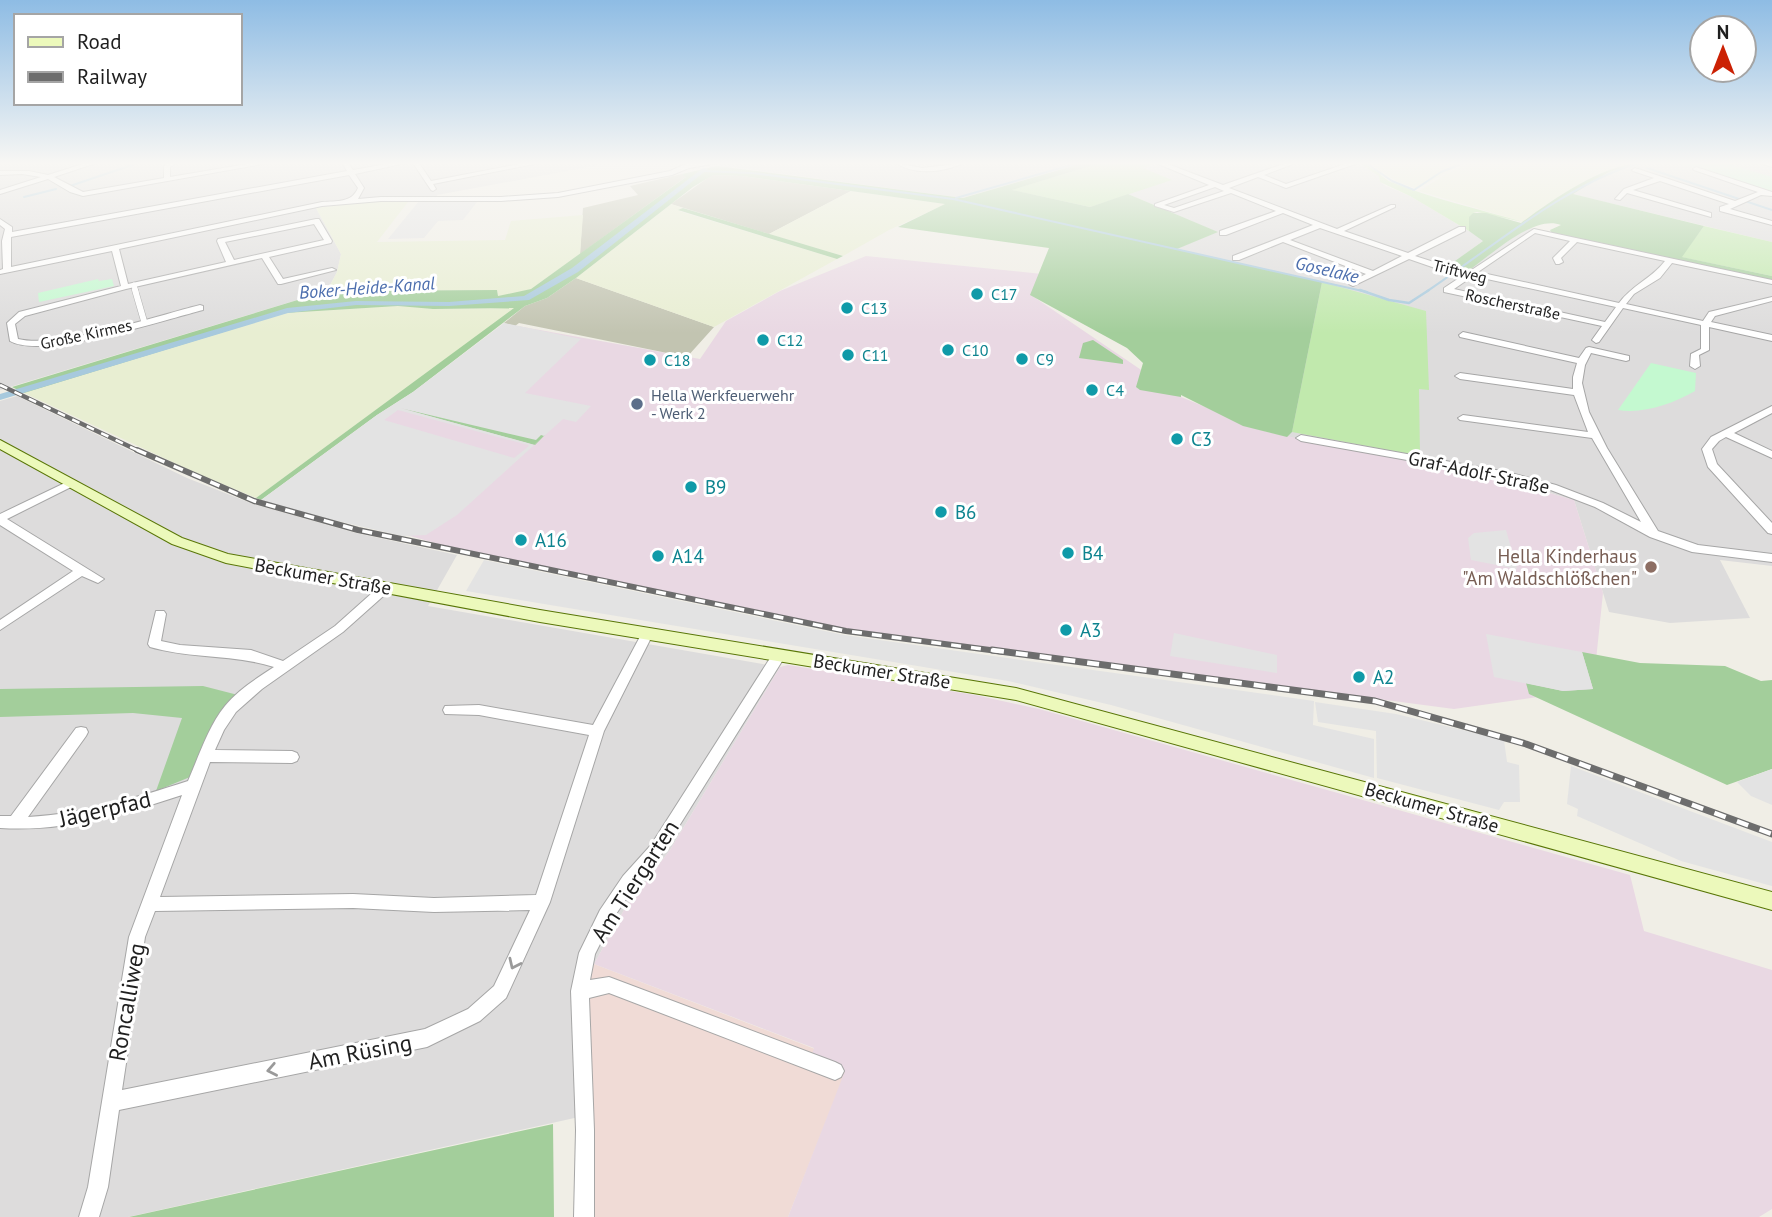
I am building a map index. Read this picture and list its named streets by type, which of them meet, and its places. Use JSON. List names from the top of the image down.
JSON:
{
  "streets": {
    "main road": ["Beckumer Straße"],
    "street": [
      "Triftweg",
      "Roscherstraße",
      "Große Kirmes",
      "Graf-Adolf-Straße",
      "Jägerpfad",
      "Am Tiergarten",
      "Roncalliweg",
      "Am Rüsing"
    ]
  },
  "crossings": [
    ["Triftweg", "Roscherstraße"],
    ["Beckumer Straße", "Am Tiergarten"],
    ["Beckumer Straße", "Roncalliweg"],
    ["Beckumer Straße", "Am Rüsing"],
    ["Jägerpfad", "Roncalliweg"],
    ["Roncalliweg", "Am Rüsing"]
  ],
  "one_way": ["Am Rüsing"],
  "water": ["Goselake", "Boker-Heide-Kanal"],
  "places": [
    "C17",
    "C13",
    "C12",
    "C10",
    "C11",
    "C9",
    "C18",
    "C4",
    "Hella Werkfeuerwehr - Werk 2",
    "C3",
    "B9",
    "B6",
    "A16",
    "B4",
    "A14",
    "Hella Kinderhaus \"Am Waldschlößchen\"",
    "A3",
    "A2"
  ],
  "legend": ["Road", "Railway"],
  "north": "top"
}
